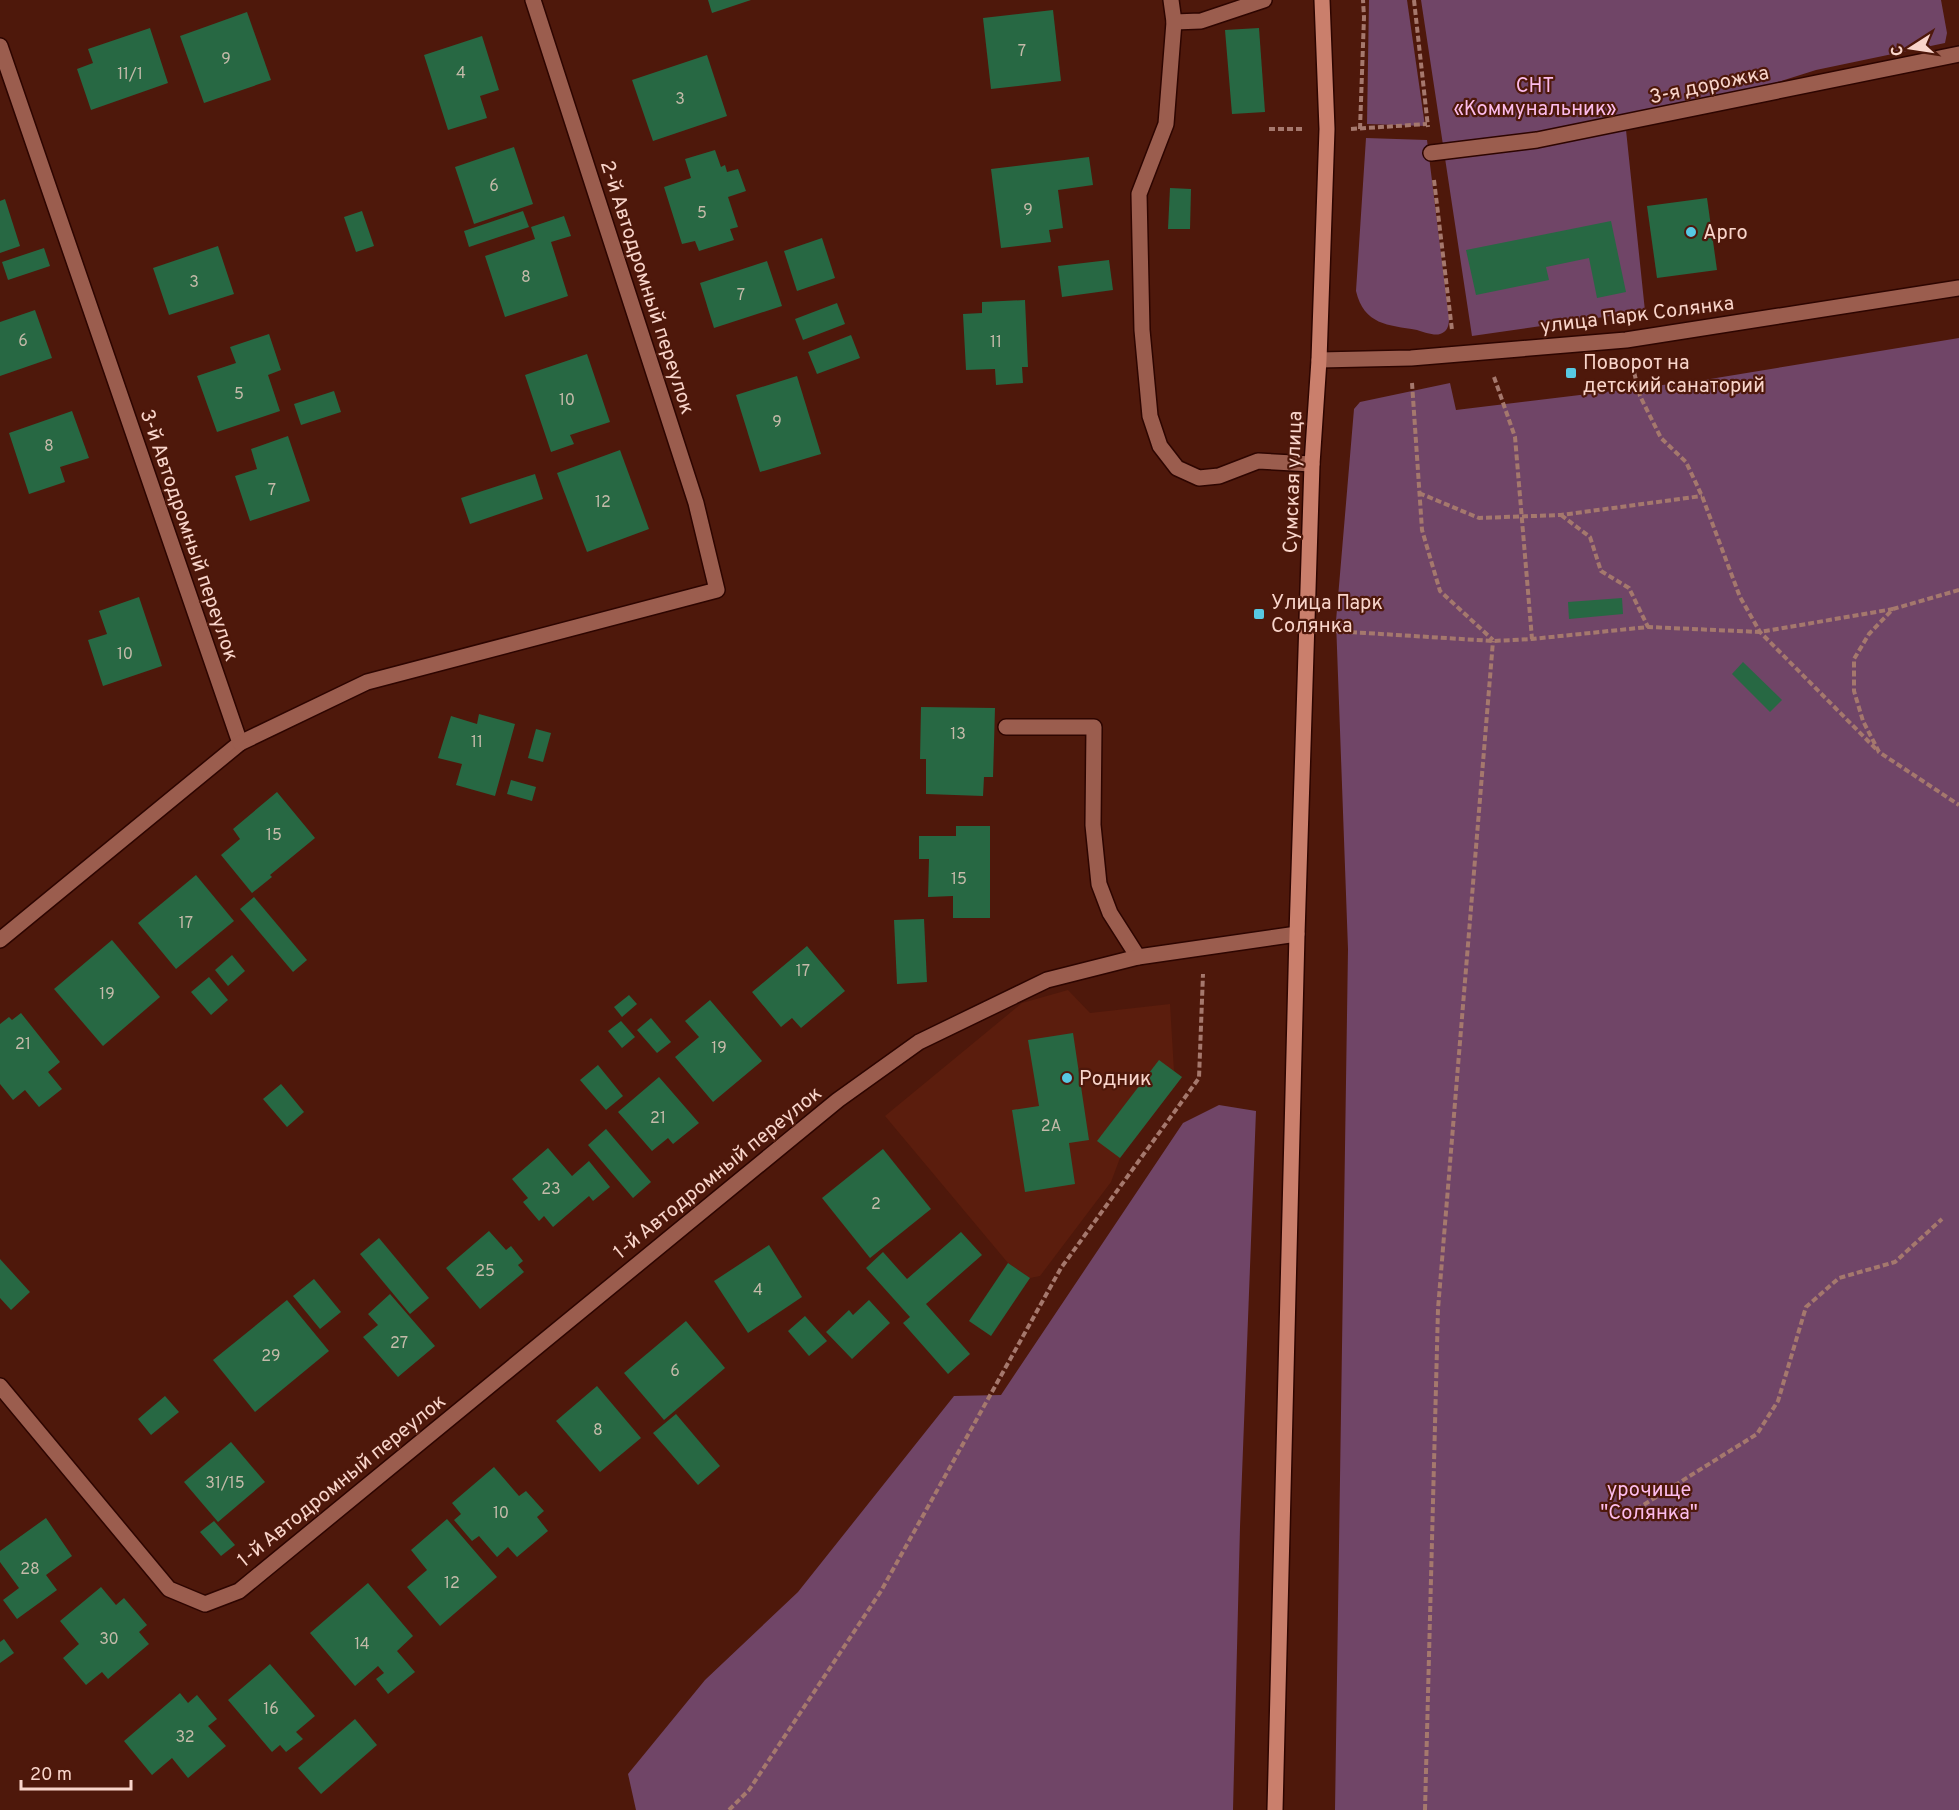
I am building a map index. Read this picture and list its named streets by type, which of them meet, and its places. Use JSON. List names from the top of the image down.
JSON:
{
  "streets": {
    "main road": ["Сумская улица"],
    "street": [
      "3-я дорожка",
      "2-й Автодромный переулок",
      "улица Парк Солянка",
      "3-й Автодромный переулок",
      "1-й Автодромный переулок"
    ]
  },
  "crossings": [
    ["2-й Автодромный переулок", "3-й Автодромный переулок"],
    ["улица Парк Солянка", "Сумская улица"],
    ["Сумская улица", "1-й Автодромный переулок"]
  ],
  "parks": ["СНТ «Коммунальник»", "урочище \"Солянка\""],
  "places": {
    "other": ["Арго", "Родник"],
    "transit": ["Поворот на детский санаторий", "Улица Парк Солянка"]
  },
  "house_numbers": [
    "7",
    "9",
    "4",
    "11/1",
    "3",
    "6",
    "9",
    "5",
    "8",
    "3",
    "7",
    "6",
    "11",
    "5",
    "10",
    "9",
    "8",
    "7",
    "12",
    "10",
    "13",
    "11",
    "15",
    "15",
    "17",
    "17",
    "19",
    "21",
    "19",
    "21",
    "2А",
    "23",
    "2",
    "25",
    "4",
    "27",
    "29",
    "6",
    "8",
    "31/15",
    "10",
    "28",
    "12",
    "30",
    "14",
    "16",
    "32"
  ],
  "scale_bar": "20 m",
  "north": "left"
}
